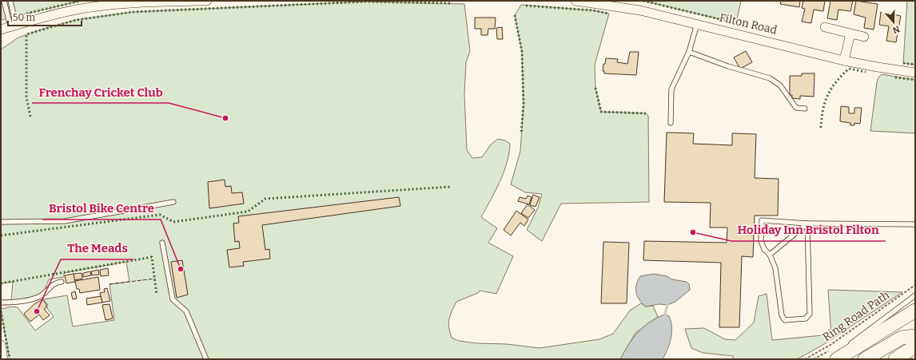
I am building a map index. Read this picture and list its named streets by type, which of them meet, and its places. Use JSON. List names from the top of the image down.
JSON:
{
  "streets": {
    "street": ["Filton Road"],
    "path": ["Ring Road Path"]
  },
  "places": [
    "Frenchay Cricket Club",
    "Holiday Inn Bristol Filton",
    "Bristol Bike Centre",
    "The Meads"
  ],
  "scale_bar": "50 m",
  "north": "bottom"
}
